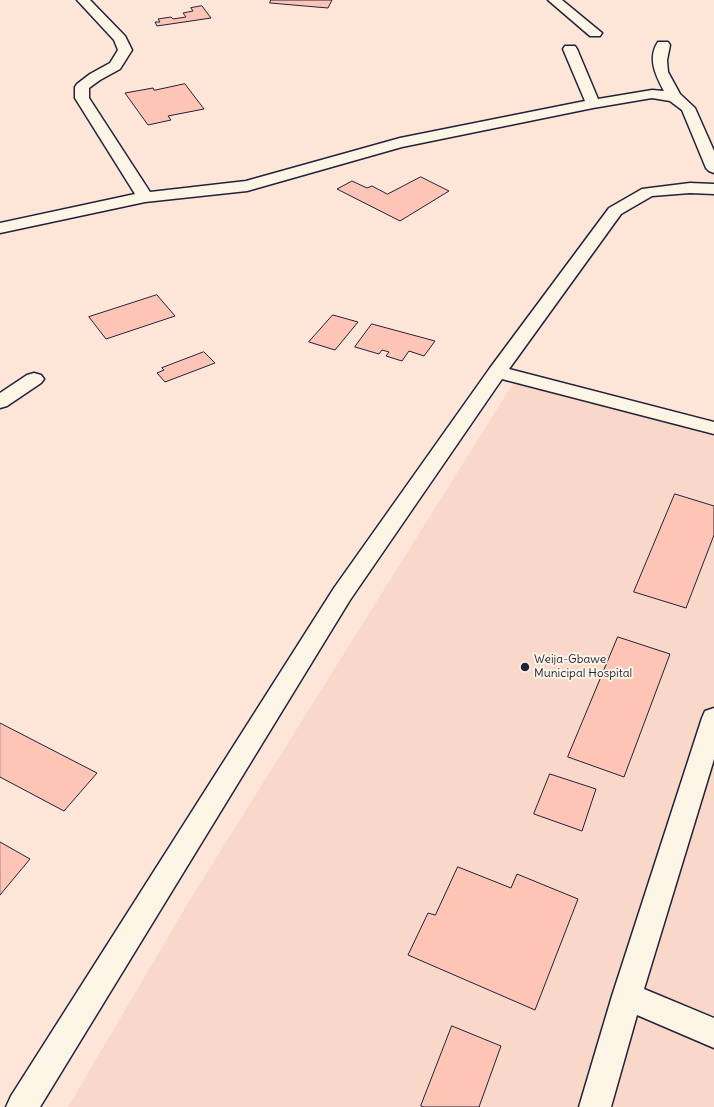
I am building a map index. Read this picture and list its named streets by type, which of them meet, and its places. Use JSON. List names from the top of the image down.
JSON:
{
  "places": ["Weija-Gbawe Municipal Hospital"]
}
